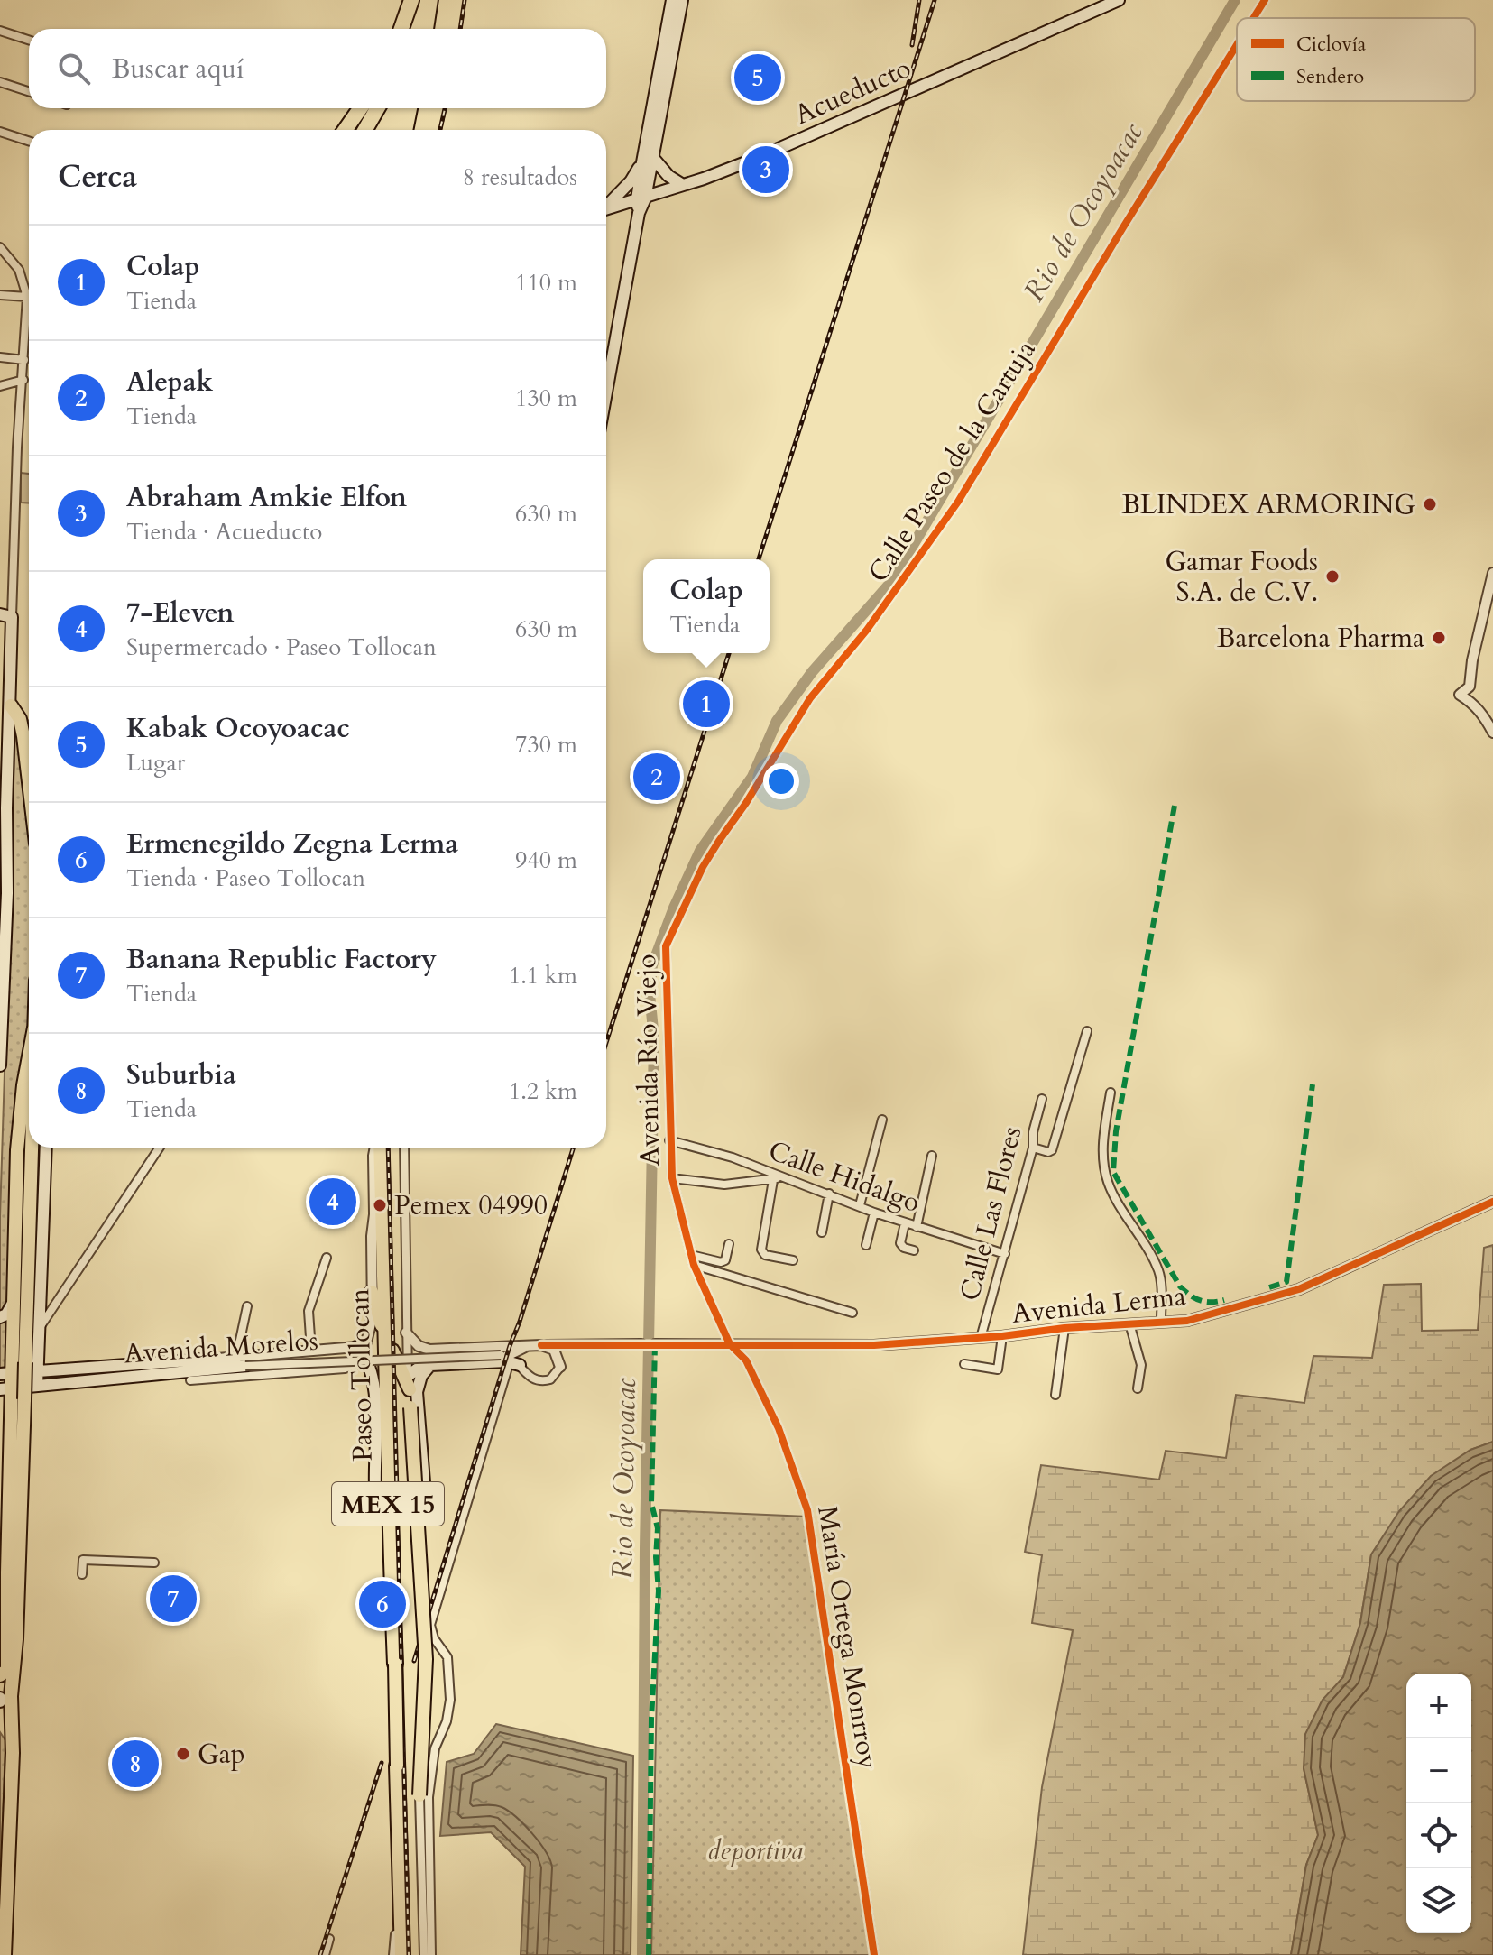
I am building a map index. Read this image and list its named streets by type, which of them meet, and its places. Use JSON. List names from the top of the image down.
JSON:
{
  "streets": {
    "highway": ["Paseo Tollocan", "MEX 15"],
    "main road": ["Acueducto", "Avenida Morelos"],
    "street": [
      "Calle Paseo de la Cartuja",
      "Avenida Río Viejo",
      "Calle Hidalgo",
      "Calle Las Flores",
      "Avenida Lerma",
      "María Ortega Monrroy"
    ]
  },
  "crossings": [
    ["Calle Paseo de la Cartuja", "Avenida Río Viejo"],
    ["Avenida Río Viejo", "Calle Hidalgo"],
    ["Avenida Río Viejo", "Avenida Lerma"],
    ["Avenida Río Viejo", "María Ortega Monrroy"],
    ["Calle Hidalgo", "Calle Las Flores"],
    ["Calle Las Flores", "Avenida Lerma"],
    ["Avenida Lerma", "María Ortega Monrroy"]
  ],
  "water": ["Rio de Ocoyoacac"],
  "parks": ["deportiva"],
  "places": [
    "BLINDEX ARMORING",
    "Gamar Foods S.A. de C.V.",
    "Barcelona Pharma",
    "Pemex 04990",
    "Gap"
  ],
  "legend": ["Ciclovía", "Sendero"],
  "page": {
    "search": "Buscar aquí",
    "pins": [
      "5",
      "3",
      "1",
      "2",
      "4",
      "7",
      "6",
      "8"
    ],
    "heading": ["Cerca", "8 resultados"],
    "list": [
      {
        "mark": "1",
        "name": "Colap",
        "note": "Tienda",
        "value": "110 m"
      },
      {
        "mark": "2",
        "name": "Alepak",
        "note": "Tienda",
        "value": "130 m"
      },
      {
        "mark": "3",
        "name": "Abraham Amkie Elfon",
        "note": "Tienda · Acueducto",
        "value": "630 m"
      },
      {
        "mark": "4",
        "name": "7-Eleven",
        "note": "Supermercado · Paseo Tollocan",
        "value": "630 m"
      },
      {
        "mark": "5",
        "name": "Kabak Ocoyoacac",
        "note": "Lugar",
        "value": "730 m"
      },
      {
        "mark": "6",
        "name": "Ermenegildo Zegna Lerma",
        "note": "Tienda · Paseo Tollocan",
        "value": "940 m"
      },
      {
        "mark": "7",
        "name": "Banana Republic Factory",
        "note": "Tienda",
        "value": "1.1 km"
      },
      {
        "mark": "8",
        "name": "Suburbia",
        "note": "Tienda",
        "value": "1.2 km"
      }
    ],
    "popup": ["Colap", "Tienda"],
    "map_buttons": ["+", "−"]
  }
}
